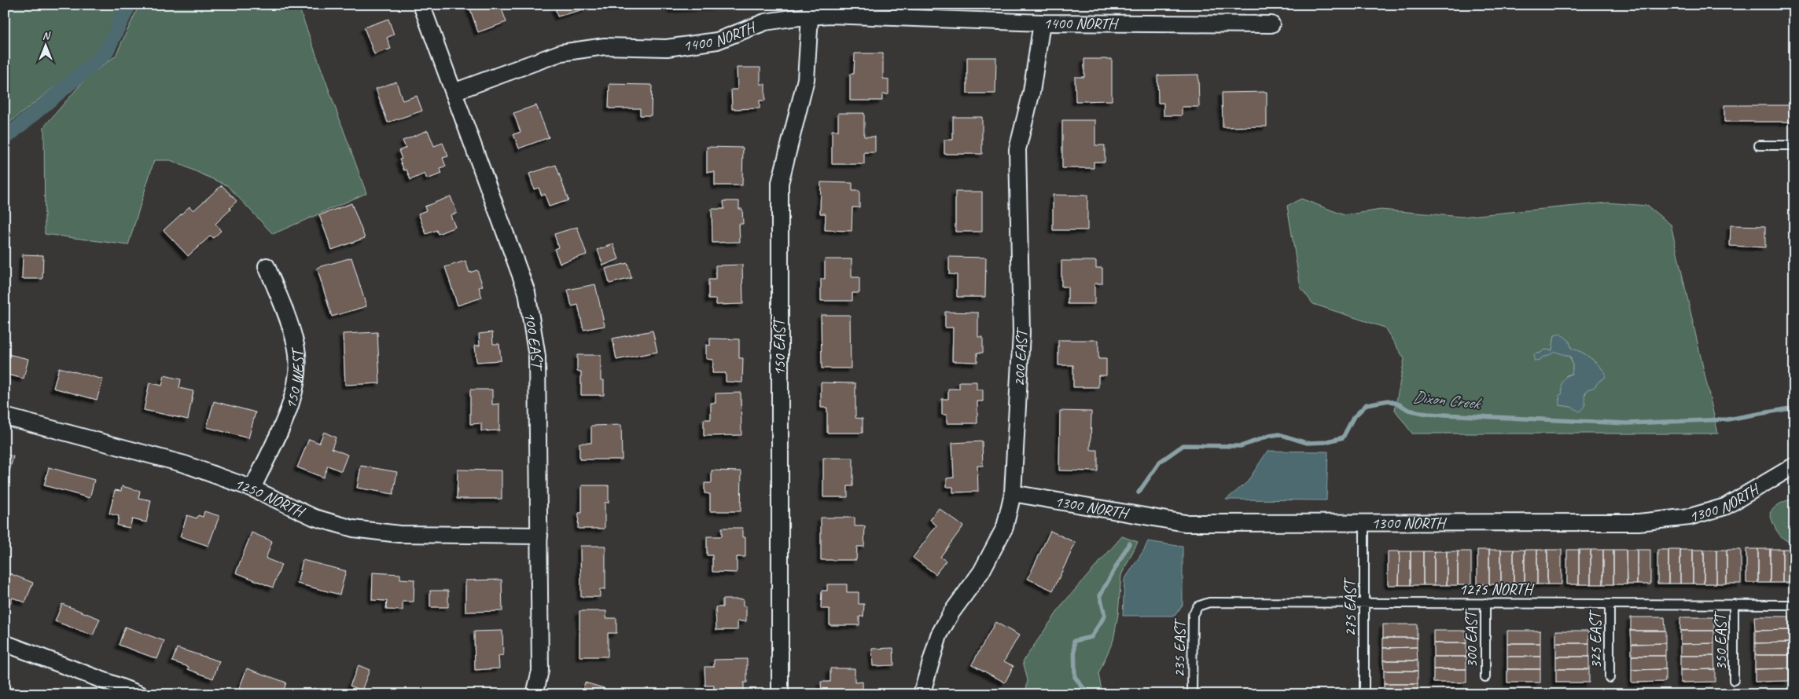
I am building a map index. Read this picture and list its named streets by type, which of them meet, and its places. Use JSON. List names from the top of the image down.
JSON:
{
  "streets": {
    "street": [
      "1400 NORTH",
      "100 EAST",
      "150 EAST",
      "200 EAST",
      "150 WEST",
      "1250 NORTH",
      "1300 NORTH"
    ],
    "lane": [
      "1275 NORTH",
      "275 EAST",
      "300 EAST",
      "325 EAST",
      "350 EAST",
      "235 EAST"
    ]
  },
  "crossings": [
    ["1400 NORTH", "100 EAST"],
    ["1400 NORTH", "150 EAST"],
    ["1400 NORTH", "200 EAST"],
    ["100 EAST", "1250 NORTH"],
    ["200 EAST", "1300 NORTH"],
    ["150 WEST", "1250 NORTH"],
    ["1300 NORTH", "275 EAST"],
    ["1275 NORTH", "275 EAST"],
    ["1275 NORTH", "300 EAST"],
    ["1275 NORTH", "325 EAST"],
    ["1275 NORTH", "350 EAST"],
    ["1275 NORTH", "235 EAST"]
  ],
  "water": ["Dixon Creek"],
  "north": "top"
}
